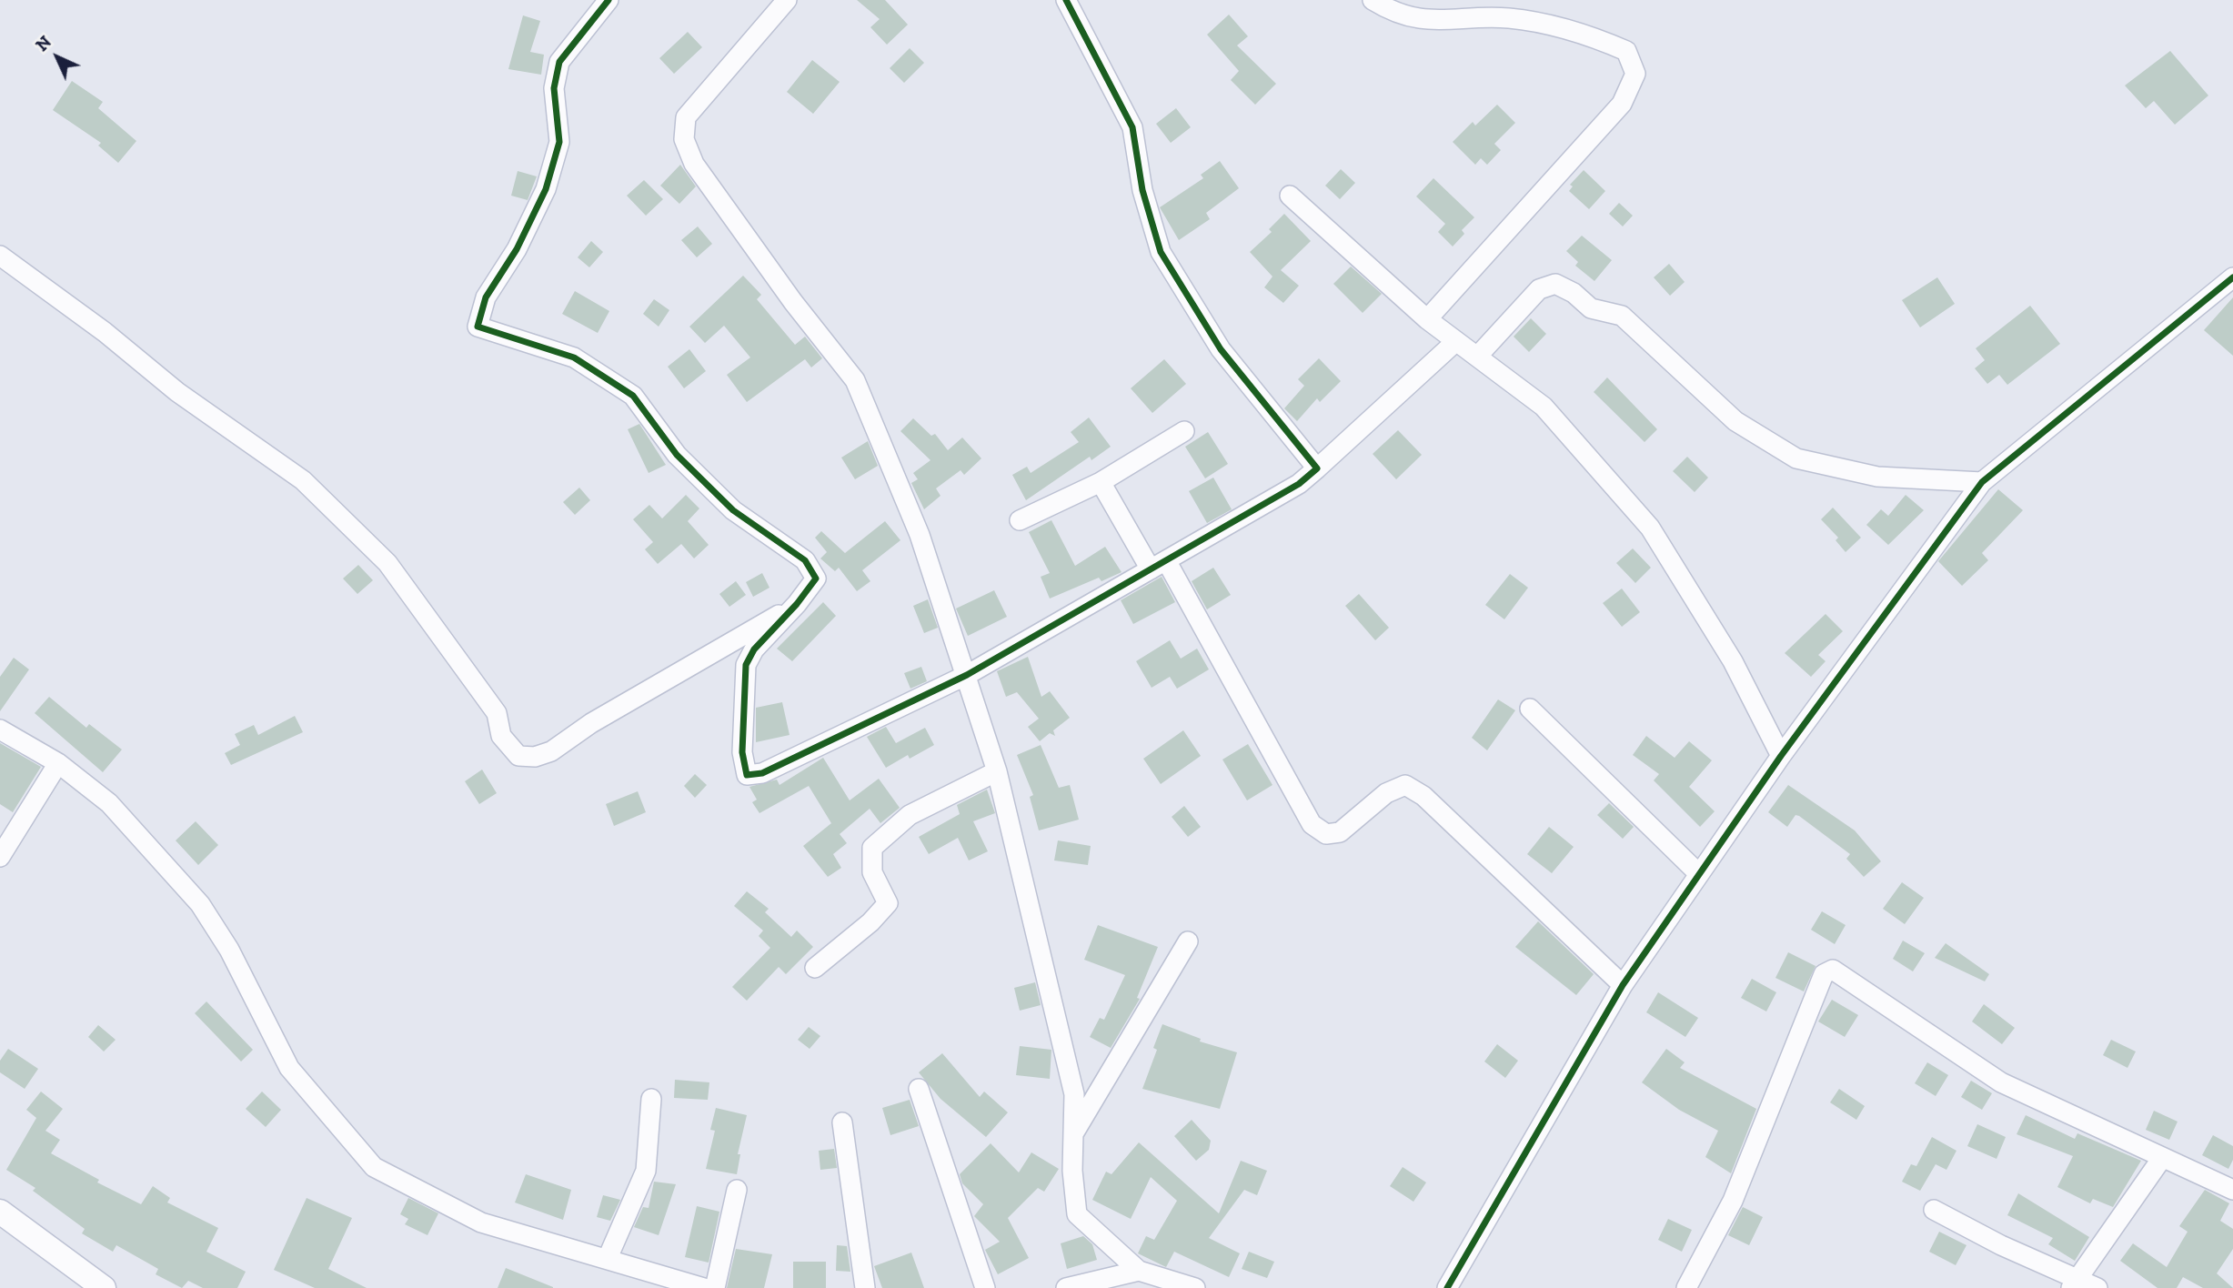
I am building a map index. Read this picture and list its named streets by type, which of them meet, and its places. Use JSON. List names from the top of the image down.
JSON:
{
  "north": "top left"
}
